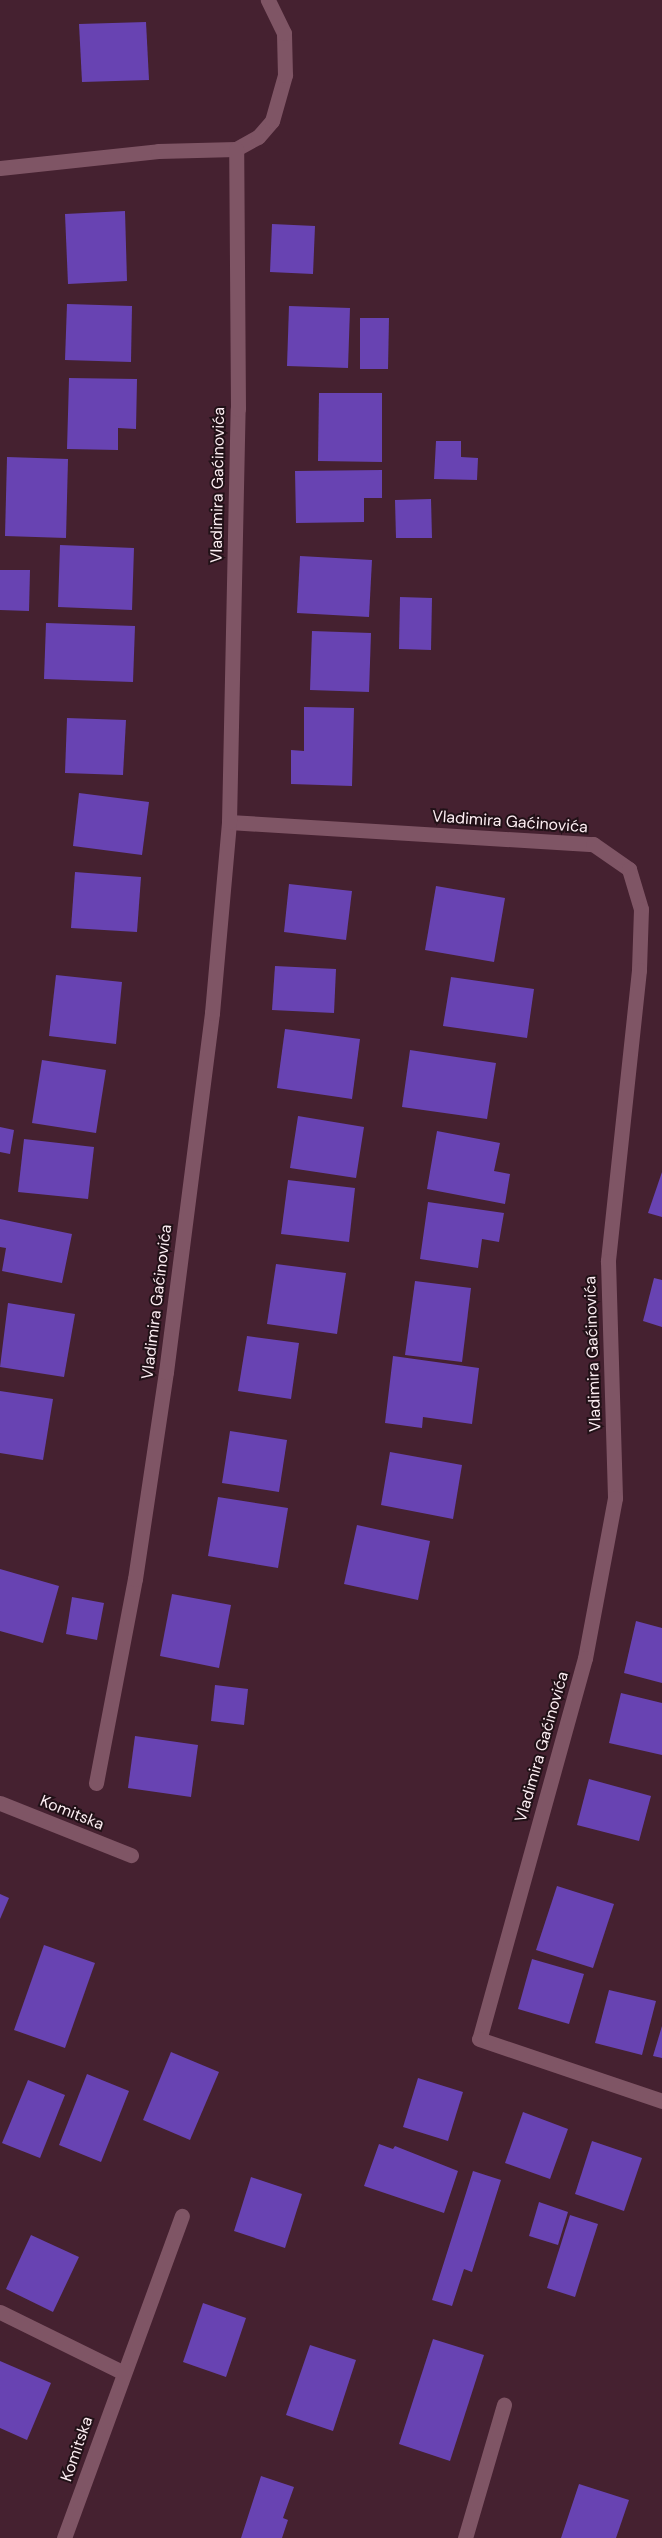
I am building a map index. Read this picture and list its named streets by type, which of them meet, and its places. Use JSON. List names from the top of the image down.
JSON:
{
  "streets": {
    "street": ["Vladimira Gaćinovića", "Komitska"]
  }
}
